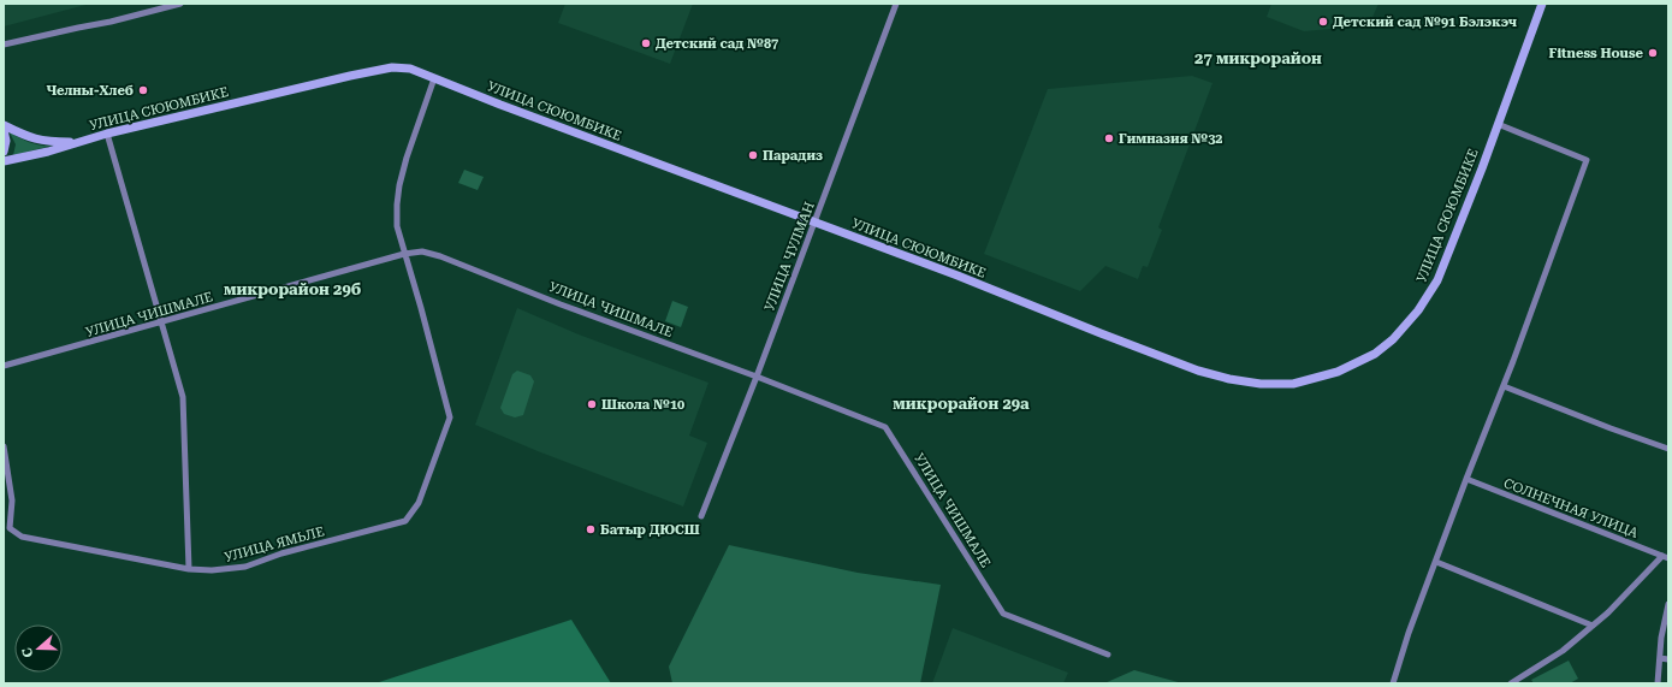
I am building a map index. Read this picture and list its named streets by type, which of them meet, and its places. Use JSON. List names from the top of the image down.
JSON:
{
  "streets": {
    "street": [
      "УЛИЦА СЮЮМБИКЕ",
      "УЛИЦА ЧУЛМАН",
      "УЛИЦА ЧИШМАЛЕ",
      "СОЛНЕЧНАЯ УЛИЦА",
      "УЛИЦА ЯМЬЛЕ"
    ]
  },
  "crossings": [
    ["УЛИЦА СЮЮМБИКЕ", "УЛИЦА ЧУЛМАН"],
    ["УЛИЦА ЧУЛМАН", "УЛИЦА ЧИШМАЛЕ"],
    ["УЛИЦА ЧИШМАЛЕ", "УЛИЦА ЯМЬЛЕ"]
  ],
  "districts": ["27 микрорайон", "микрорайон 29б", "микрорайон 29а"],
  "places": [
    "Детский сад №91 Бэлэкэч",
    "Детский сад №87",
    "Fitness House",
    "Челны-Хлеб",
    "Гимназия №32",
    "Парадиз",
    "Школа №10",
    "Батыр ДЮСШ"
  ],
  "north": "left"
}
